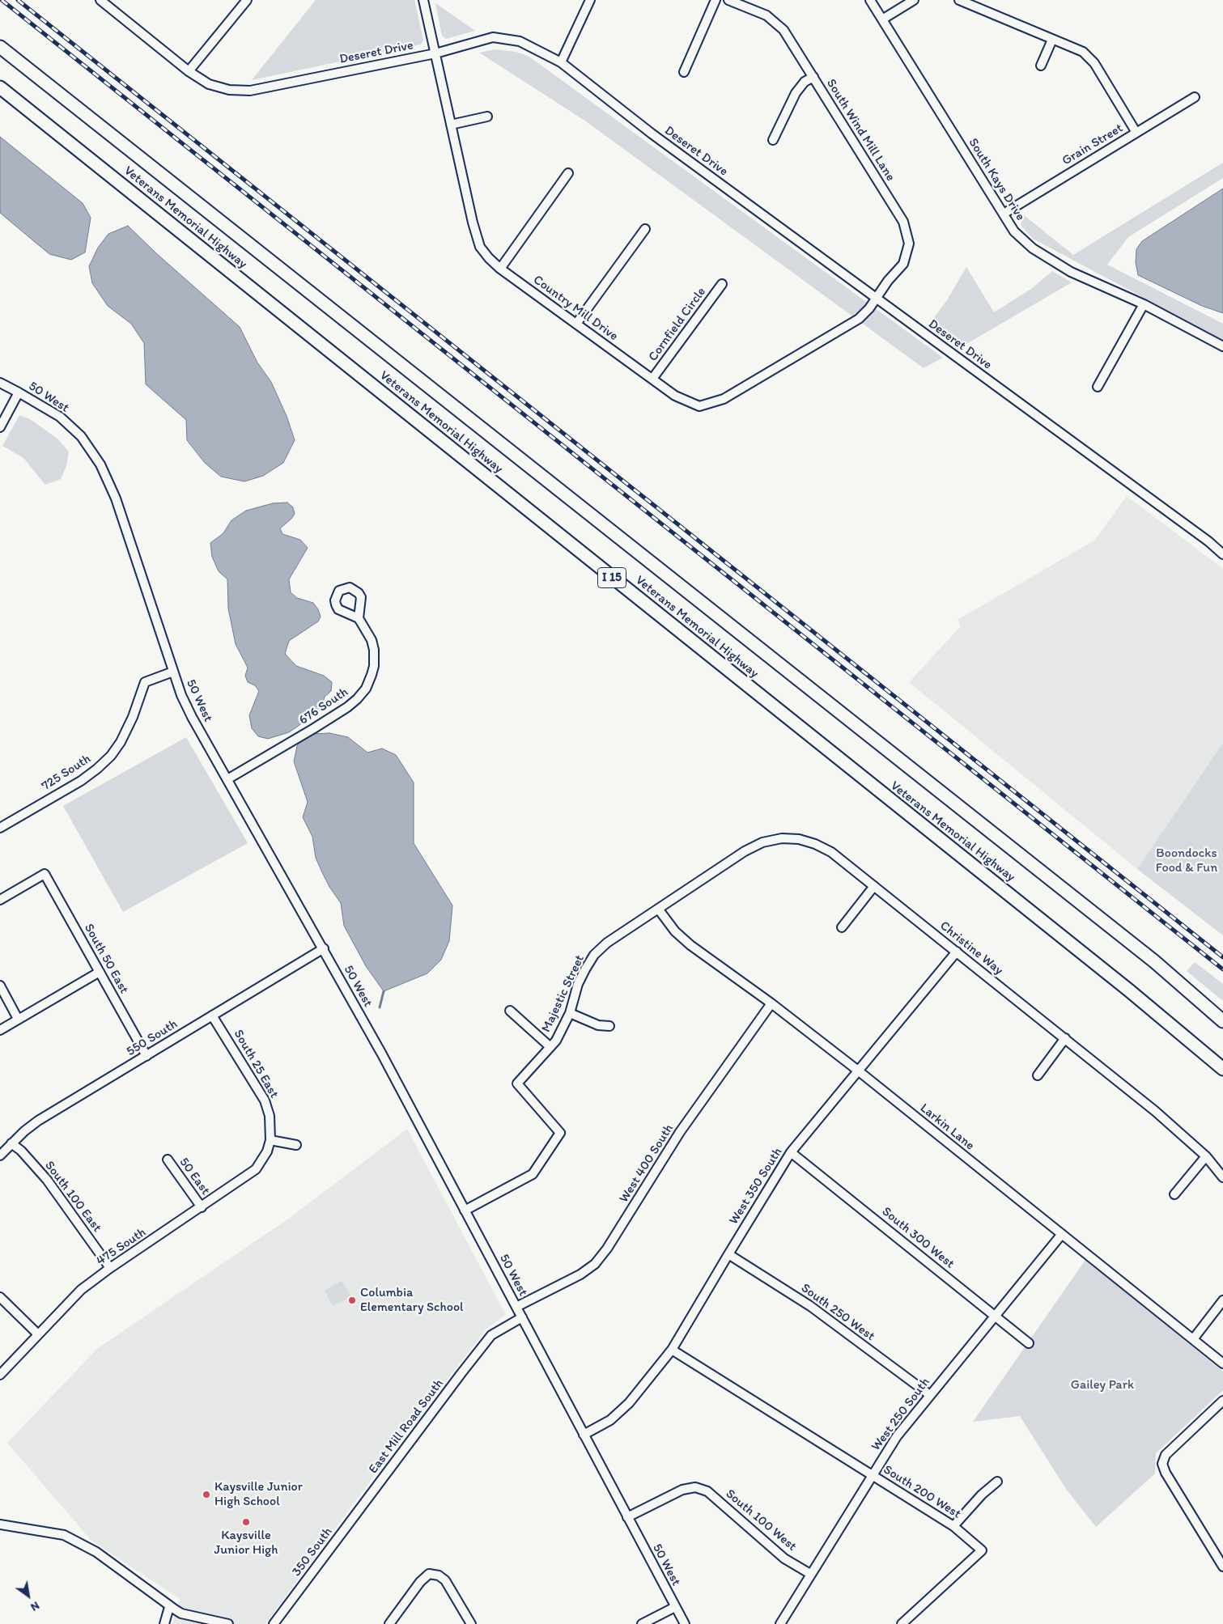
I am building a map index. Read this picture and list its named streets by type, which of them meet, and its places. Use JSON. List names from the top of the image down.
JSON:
{
  "streets": {
    "highway": ["Veterans Memorial Highway", "I 15"],
    "street": [
      "Deseret Drive",
      "South Wind Mill Lane",
      "Grain Street",
      "South Kays Drive",
      "Country Mill Drive",
      "Cornfield Circle",
      "50 West",
      "676 South",
      "725 South",
      "Christine Way",
      "South 50 East",
      "Majestic Street",
      "550 South",
      "South 25 East",
      "Larkin Lane",
      "West 400 South",
      "50 East",
      "West 350 South",
      "South 100 East",
      "South 300 West",
      "475 South",
      "South 250 West",
      "West 250 South",
      "East Mill Road South",
      "South 200 West",
      "South 100 West",
      "350 South"
    ]
  },
  "crossings": [
    ["Deseret Drive", "South Wind Mill Lane"],
    ["Deseret Drive", "Country Mill Drive"],
    ["South Wind Mill Lane", "Country Mill Drive"],
    ["Grain Street", "South Kays Drive"],
    ["Country Mill Drive", "Cornfield Circle"],
    ["50 West", "676 South"],
    ["50 West", "725 South"],
    ["50 West", "Majestic Street"],
    ["50 West", "550 South"],
    ["50 West", "West 400 South"],
    ["50 West", "West 350 South"],
    ["50 West", "East Mill Road South"],
    ["50 West", "South 100 West"],
    ["Christine Way", "Majestic Street"],
    ["Christine Way", "West 350 South"],
    ["South 50 East", "550 South"],
    ["Majestic Street", "Larkin Lane"],
    ["550 South", "South 25 East"],
    ["550 South", "South 100 East"],
    ["South 25 East", "475 South"],
    ["Larkin Lane", "West 400 South"],
    ["Larkin Lane", "West 350 South"],
    ["Larkin Lane", "West 250 South"],
    ["50 East", "475 South"],
    ["West 350 South", "South 300 West"],
    ["West 350 South", "South 250 West"],
    ["West 350 South", "South 200 West"],
    ["South 100 East", "475 South"],
    ["South 300 West", "West 250 South"],
    ["South 250 West", "West 250 South"],
    ["West 250 South", "South 200 West"],
    ["West 250 South", "South 100 West"],
    ["East Mill Road South", "350 South"]
  ],
  "parks": ["Boondocks Food & Fun", "Gailey Park"],
  "places": ["Columbia Elementary School", "Kaysville Junior High School", "Kaysville Junior High"],
  "north": "bottom right"
}
